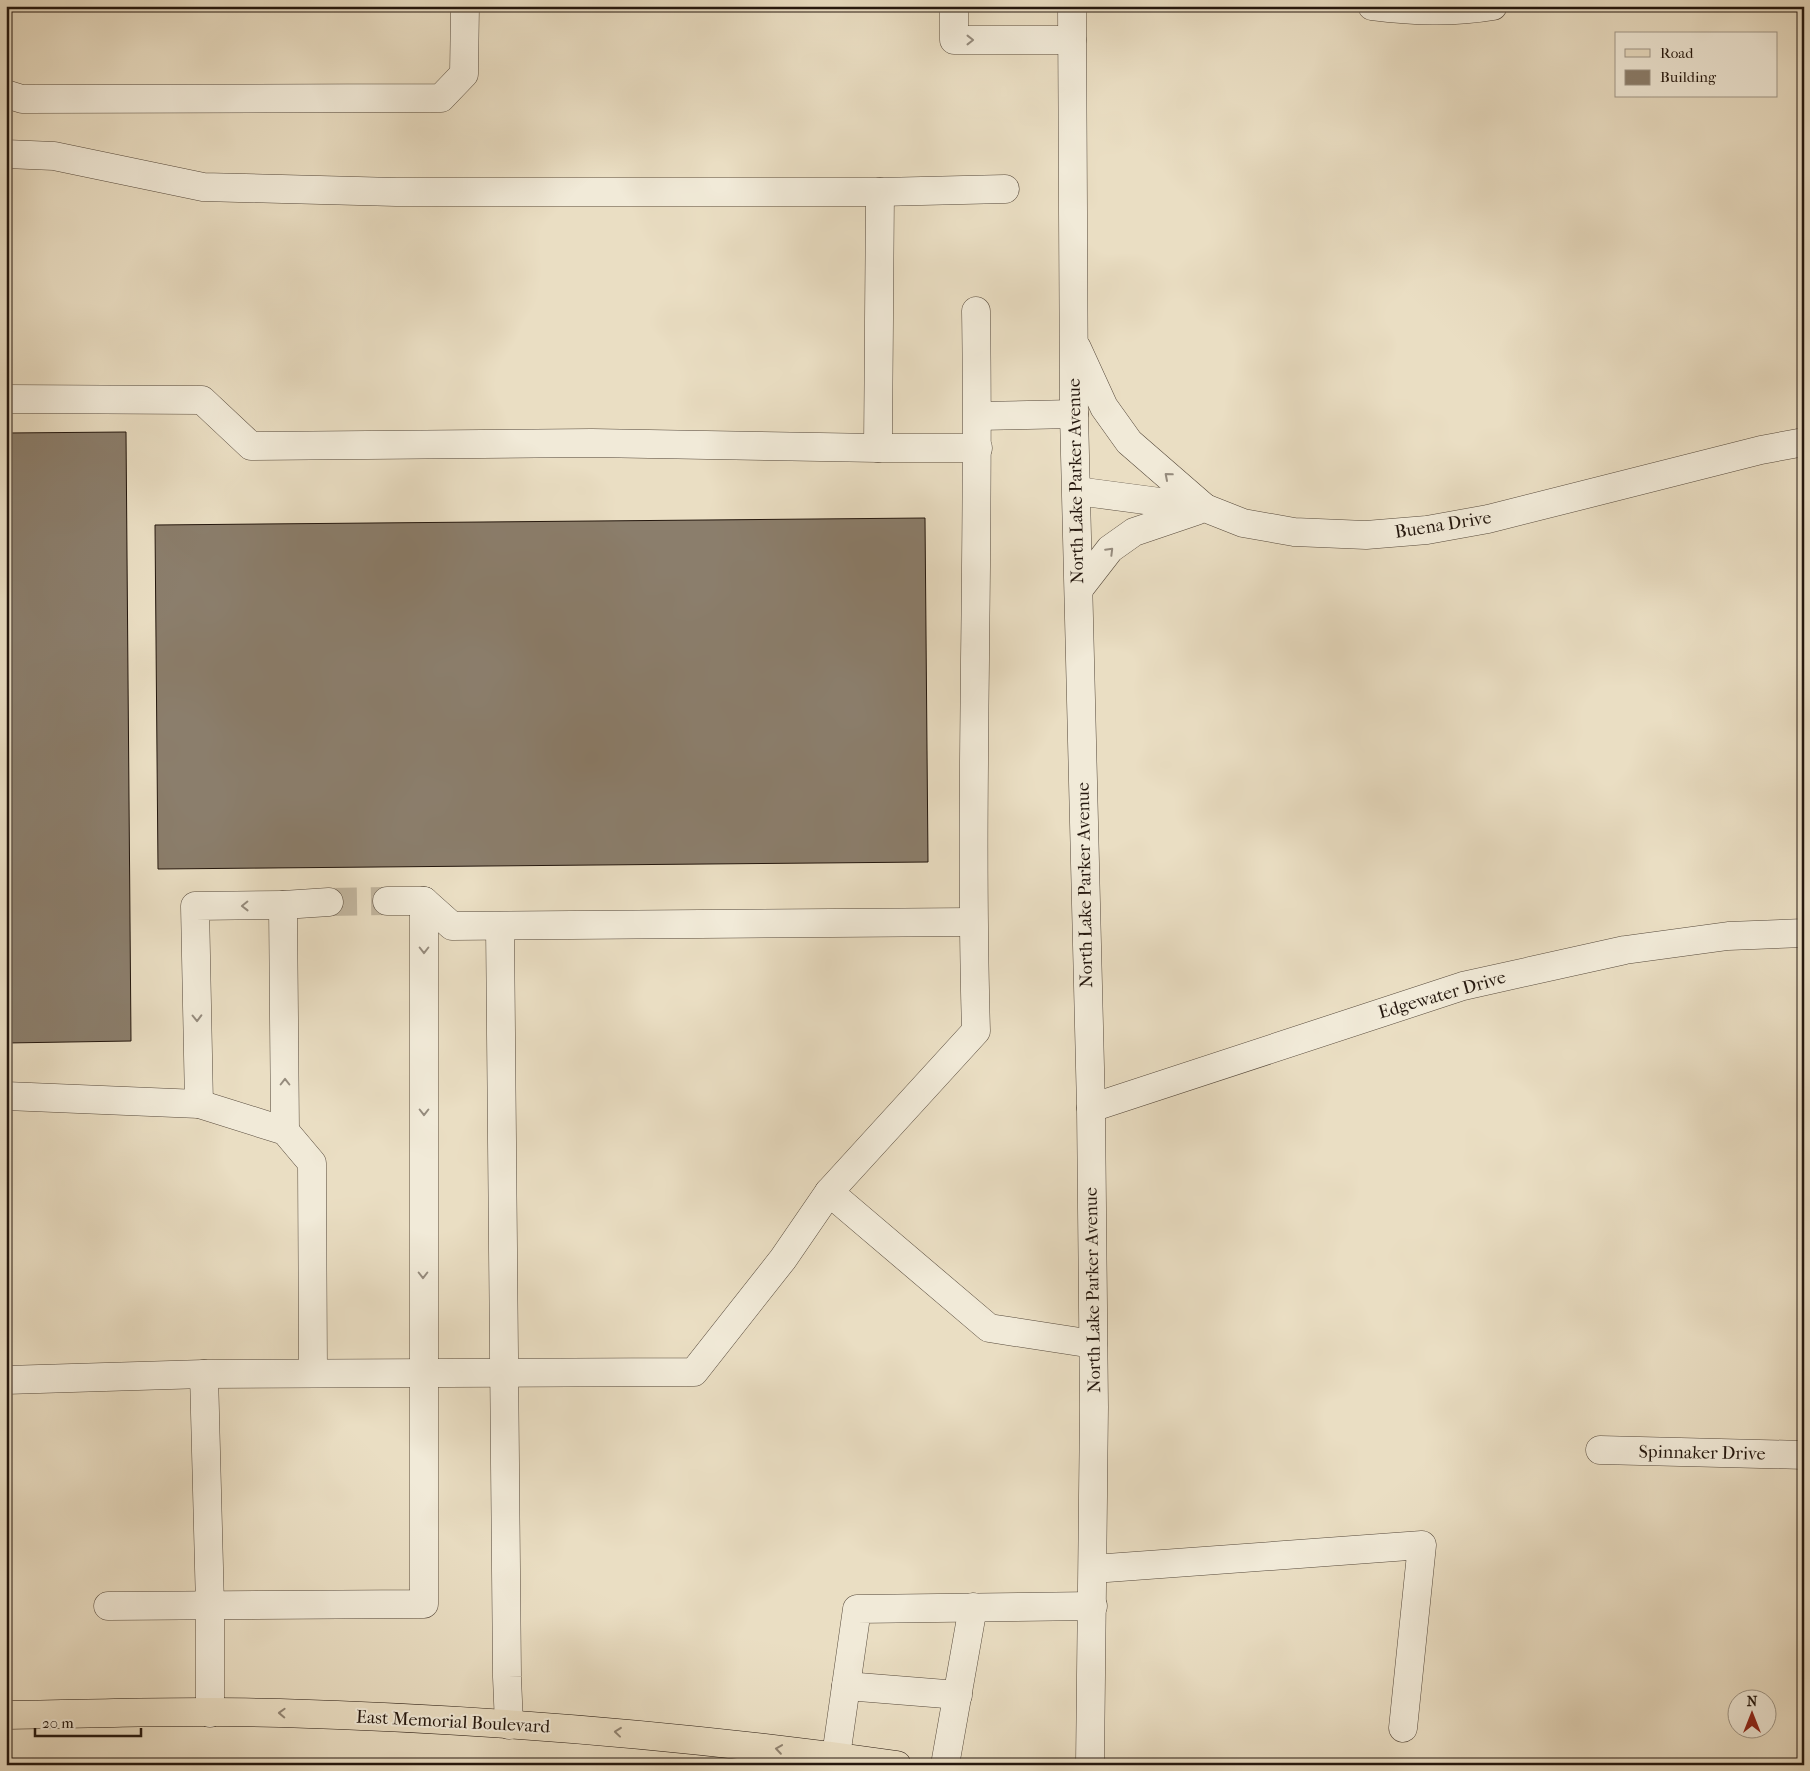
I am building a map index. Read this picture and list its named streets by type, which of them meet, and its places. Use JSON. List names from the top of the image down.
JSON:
{
  "streets": {
    "main road": ["East Memorial Boulevard"],
    "street": [
      "North Lake Parker Avenue",
      "Buena Drive",
      "Edgewater Drive",
      "Spinnaker Drive"
    ]
  },
  "crossings": [
    ["North Lake Parker Avenue", "Buena Drive"],
    ["North Lake Parker Avenue", "Edgewater Drive"]
  ],
  "one_way": ["East Memorial Boulevard"],
  "legend": ["Road", "Building"],
  "scale_bar": "20 m",
  "north": "top"
}
